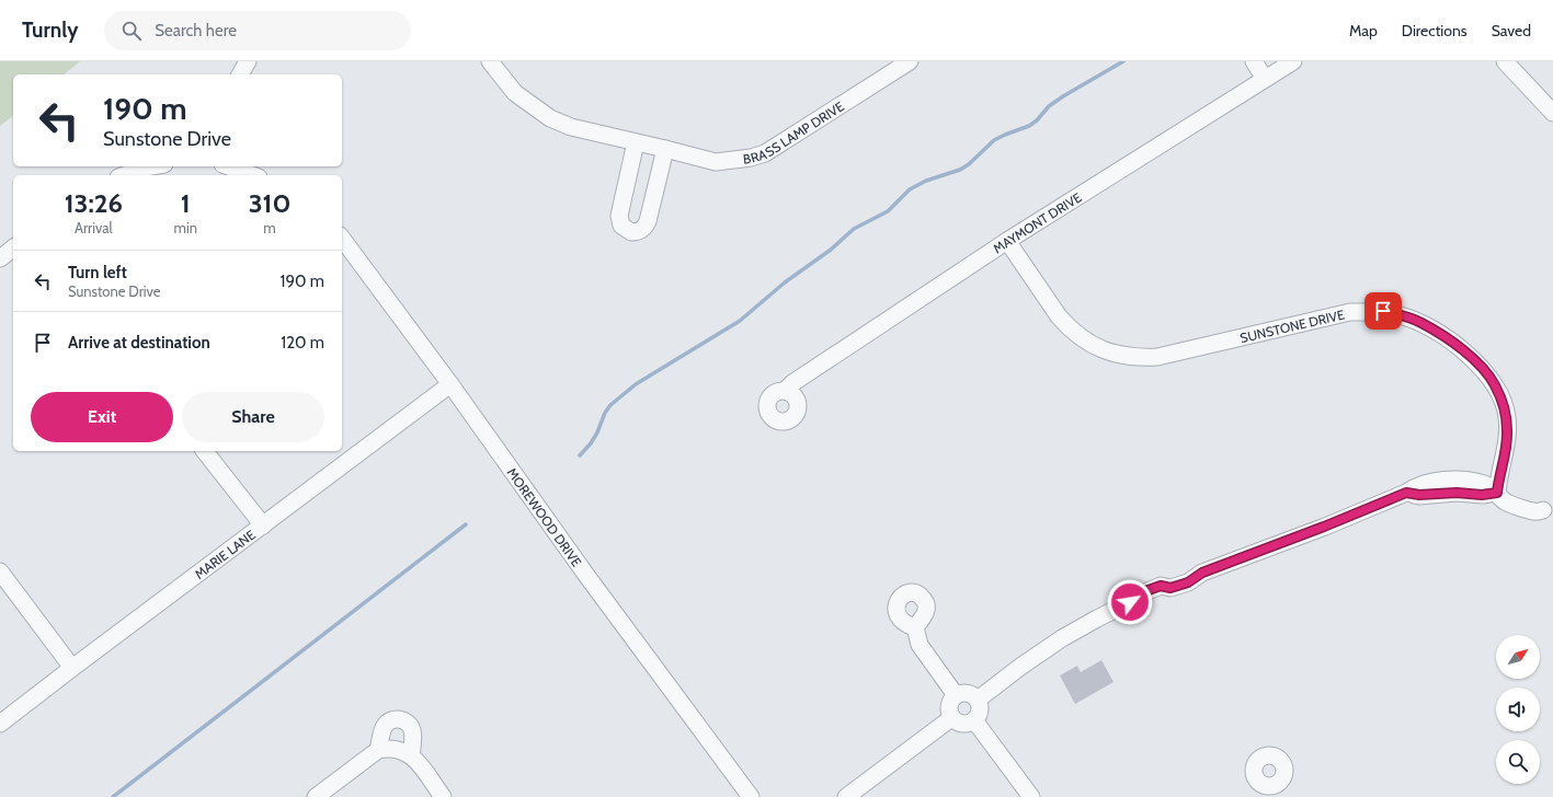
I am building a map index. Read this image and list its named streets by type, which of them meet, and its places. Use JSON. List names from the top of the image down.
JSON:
{
  "streets": {
    "street": [
      "BRASS LAMP DRIVE",
      "MAYMONT DRIVE",
      "SUNSTONE DRIVE",
      "MOREWOOD DRIVE",
      "MARIE LANE"
    ]
  },
  "crossings": [
    ["MAYMONT DRIVE", "SUNSTONE DRIVE"],
    ["MOREWOOD DRIVE", "MARIE LANE"]
  ],
  "north": "top right",
  "page": {
    "header": "Turnly",
    "search": "Search here",
    "nav": ["Map", "Directions", "Saved"],
    "turn": ["190 m", "Sunstone Drive"],
    "eta": [
      "13:26",
      "Arrival",
      "1",
      "min",
      "310",
      "m"
    ],
    "list": [
      {
        "name": "Turn left",
        "note": "Sunstone Drive",
        "value": "190 m"
      },
      {
        "name": "Arrive at destination",
        "value": "120 m"
      }
    ],
    "buttons": ["Exit", "Share"]
  }
}
